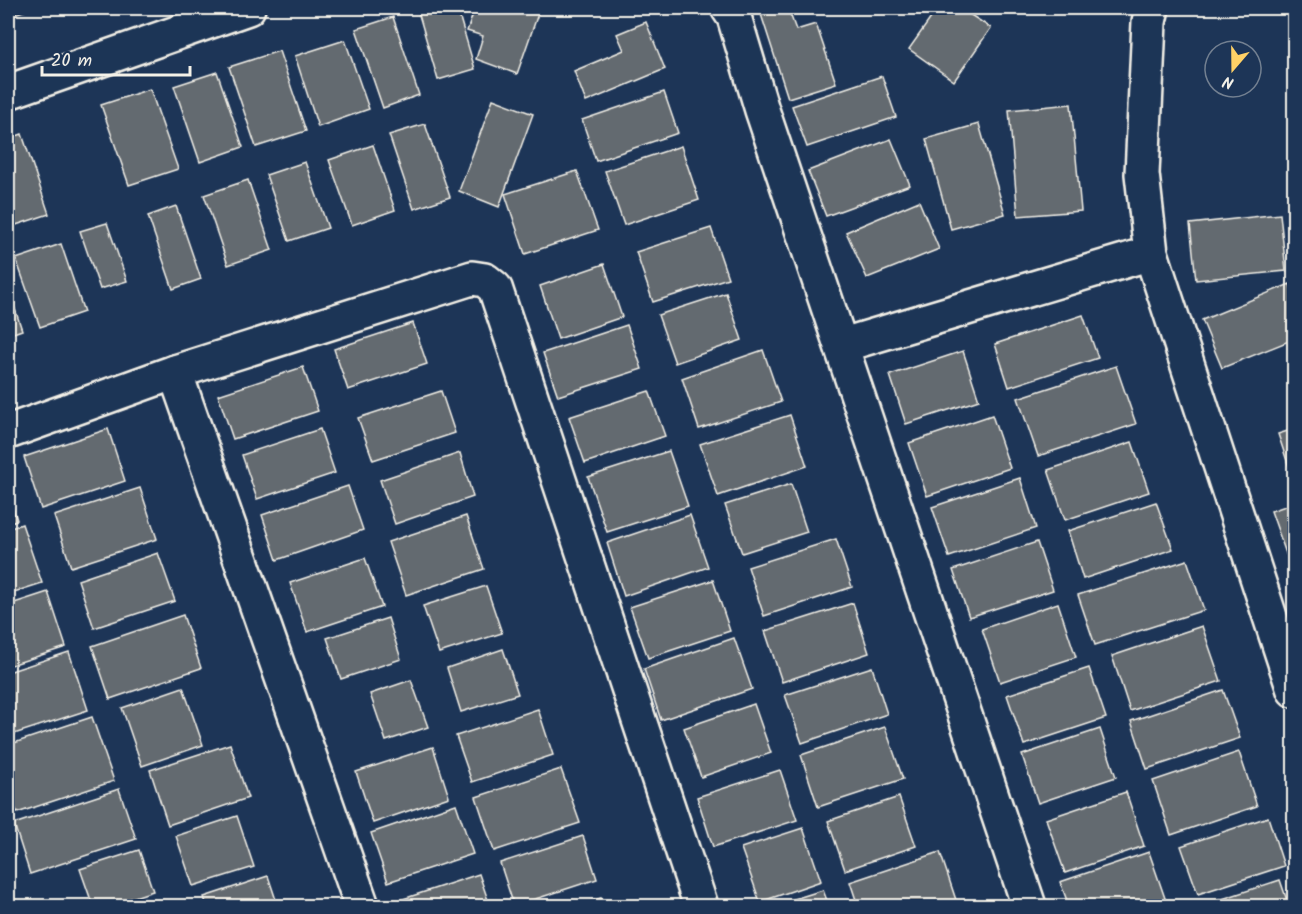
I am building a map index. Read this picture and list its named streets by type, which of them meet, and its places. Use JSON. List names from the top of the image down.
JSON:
{
  "scale_bar": "20 m",
  "north": "bottom"
}
